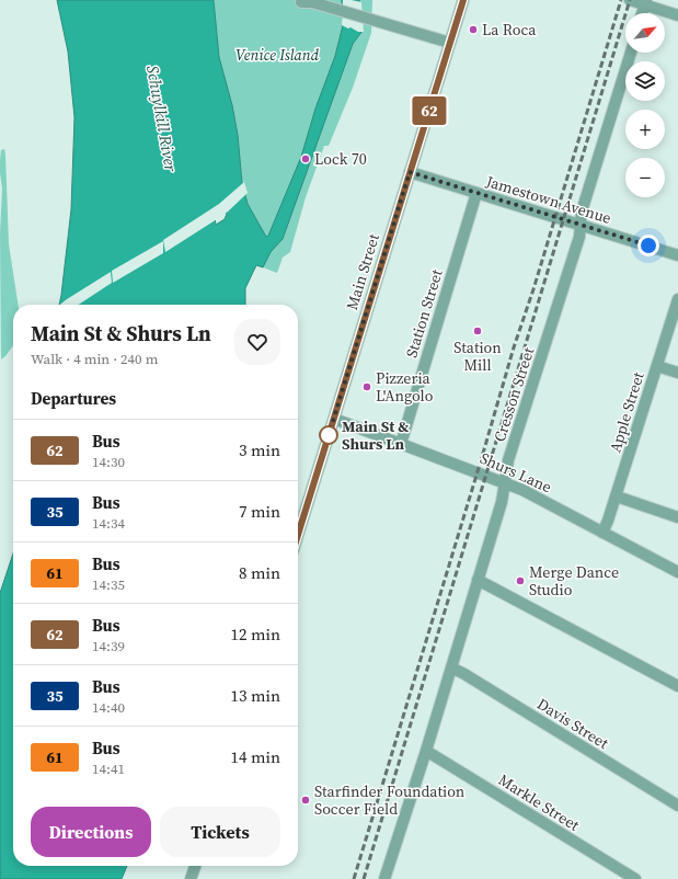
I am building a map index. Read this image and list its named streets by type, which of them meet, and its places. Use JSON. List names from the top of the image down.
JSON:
{
  "streets": {
    "street": [
      "Jamestown Avenue",
      "Main Street",
      "Station Street",
      "Cresson Street",
      "Apple Street",
      "Shurs Lane",
      "Davis Street",
      "Markle Street"
    ]
  },
  "crossings": [
    ["Jamestown Avenue", "Main Street"],
    ["Jamestown Avenue", "Station Street"],
    ["Jamestown Avenue", "Cresson Street"],
    ["Main Street", "Shurs Lane"],
    ["Station Street", "Shurs Lane"],
    ["Cresson Street", "Shurs Lane"],
    ["Cresson Street", "Davis Street"],
    ["Cresson Street", "Markle Street"],
    ["Apple Street", "Shurs Lane"]
  ],
  "water": ["Schuylkill River"],
  "parks": ["Venice Island"],
  "places": [
    "La Roca",
    "Lock 70",
    "Station Mill",
    "Pizzeria L'Angolo",
    "Main St & Shurs Ln",
    "Merge Dance Studio",
    "Starfinder Foundation Soccer Field"
  ],
  "lines": ["bus line 62"],
  "north": "top right",
  "page": {
    "on_map": "62",
    "map_buttons": ["+", "−"],
    "heading": [
      ["Main St & Shurs Ln", "Walk · 4 min · 240 m"],
      "Departures"
    ],
    "list": [
      {
        "mark": "62",
        "name": "Bus",
        "note": "14:30",
        "value": "3 min"
      },
      {
        "mark": "35",
        "name": "Bus",
        "note": "14:34",
        "value": "7 min"
      },
      {
        "mark": "61",
        "name": "Bus",
        "note": "14:35",
        "value": "8 min"
      },
      {
        "mark": "62",
        "name": "Bus",
        "note": "14:39",
        "value": "12 min"
      },
      {
        "mark": "35",
        "name": "Bus",
        "note": "14:40",
        "value": "13 min"
      },
      {
        "mark": "61",
        "name": "Bus",
        "note": "14:41",
        "value": "14 min"
      }
    ],
    "buttons": ["Directions", "Tickets"]
  }
}
